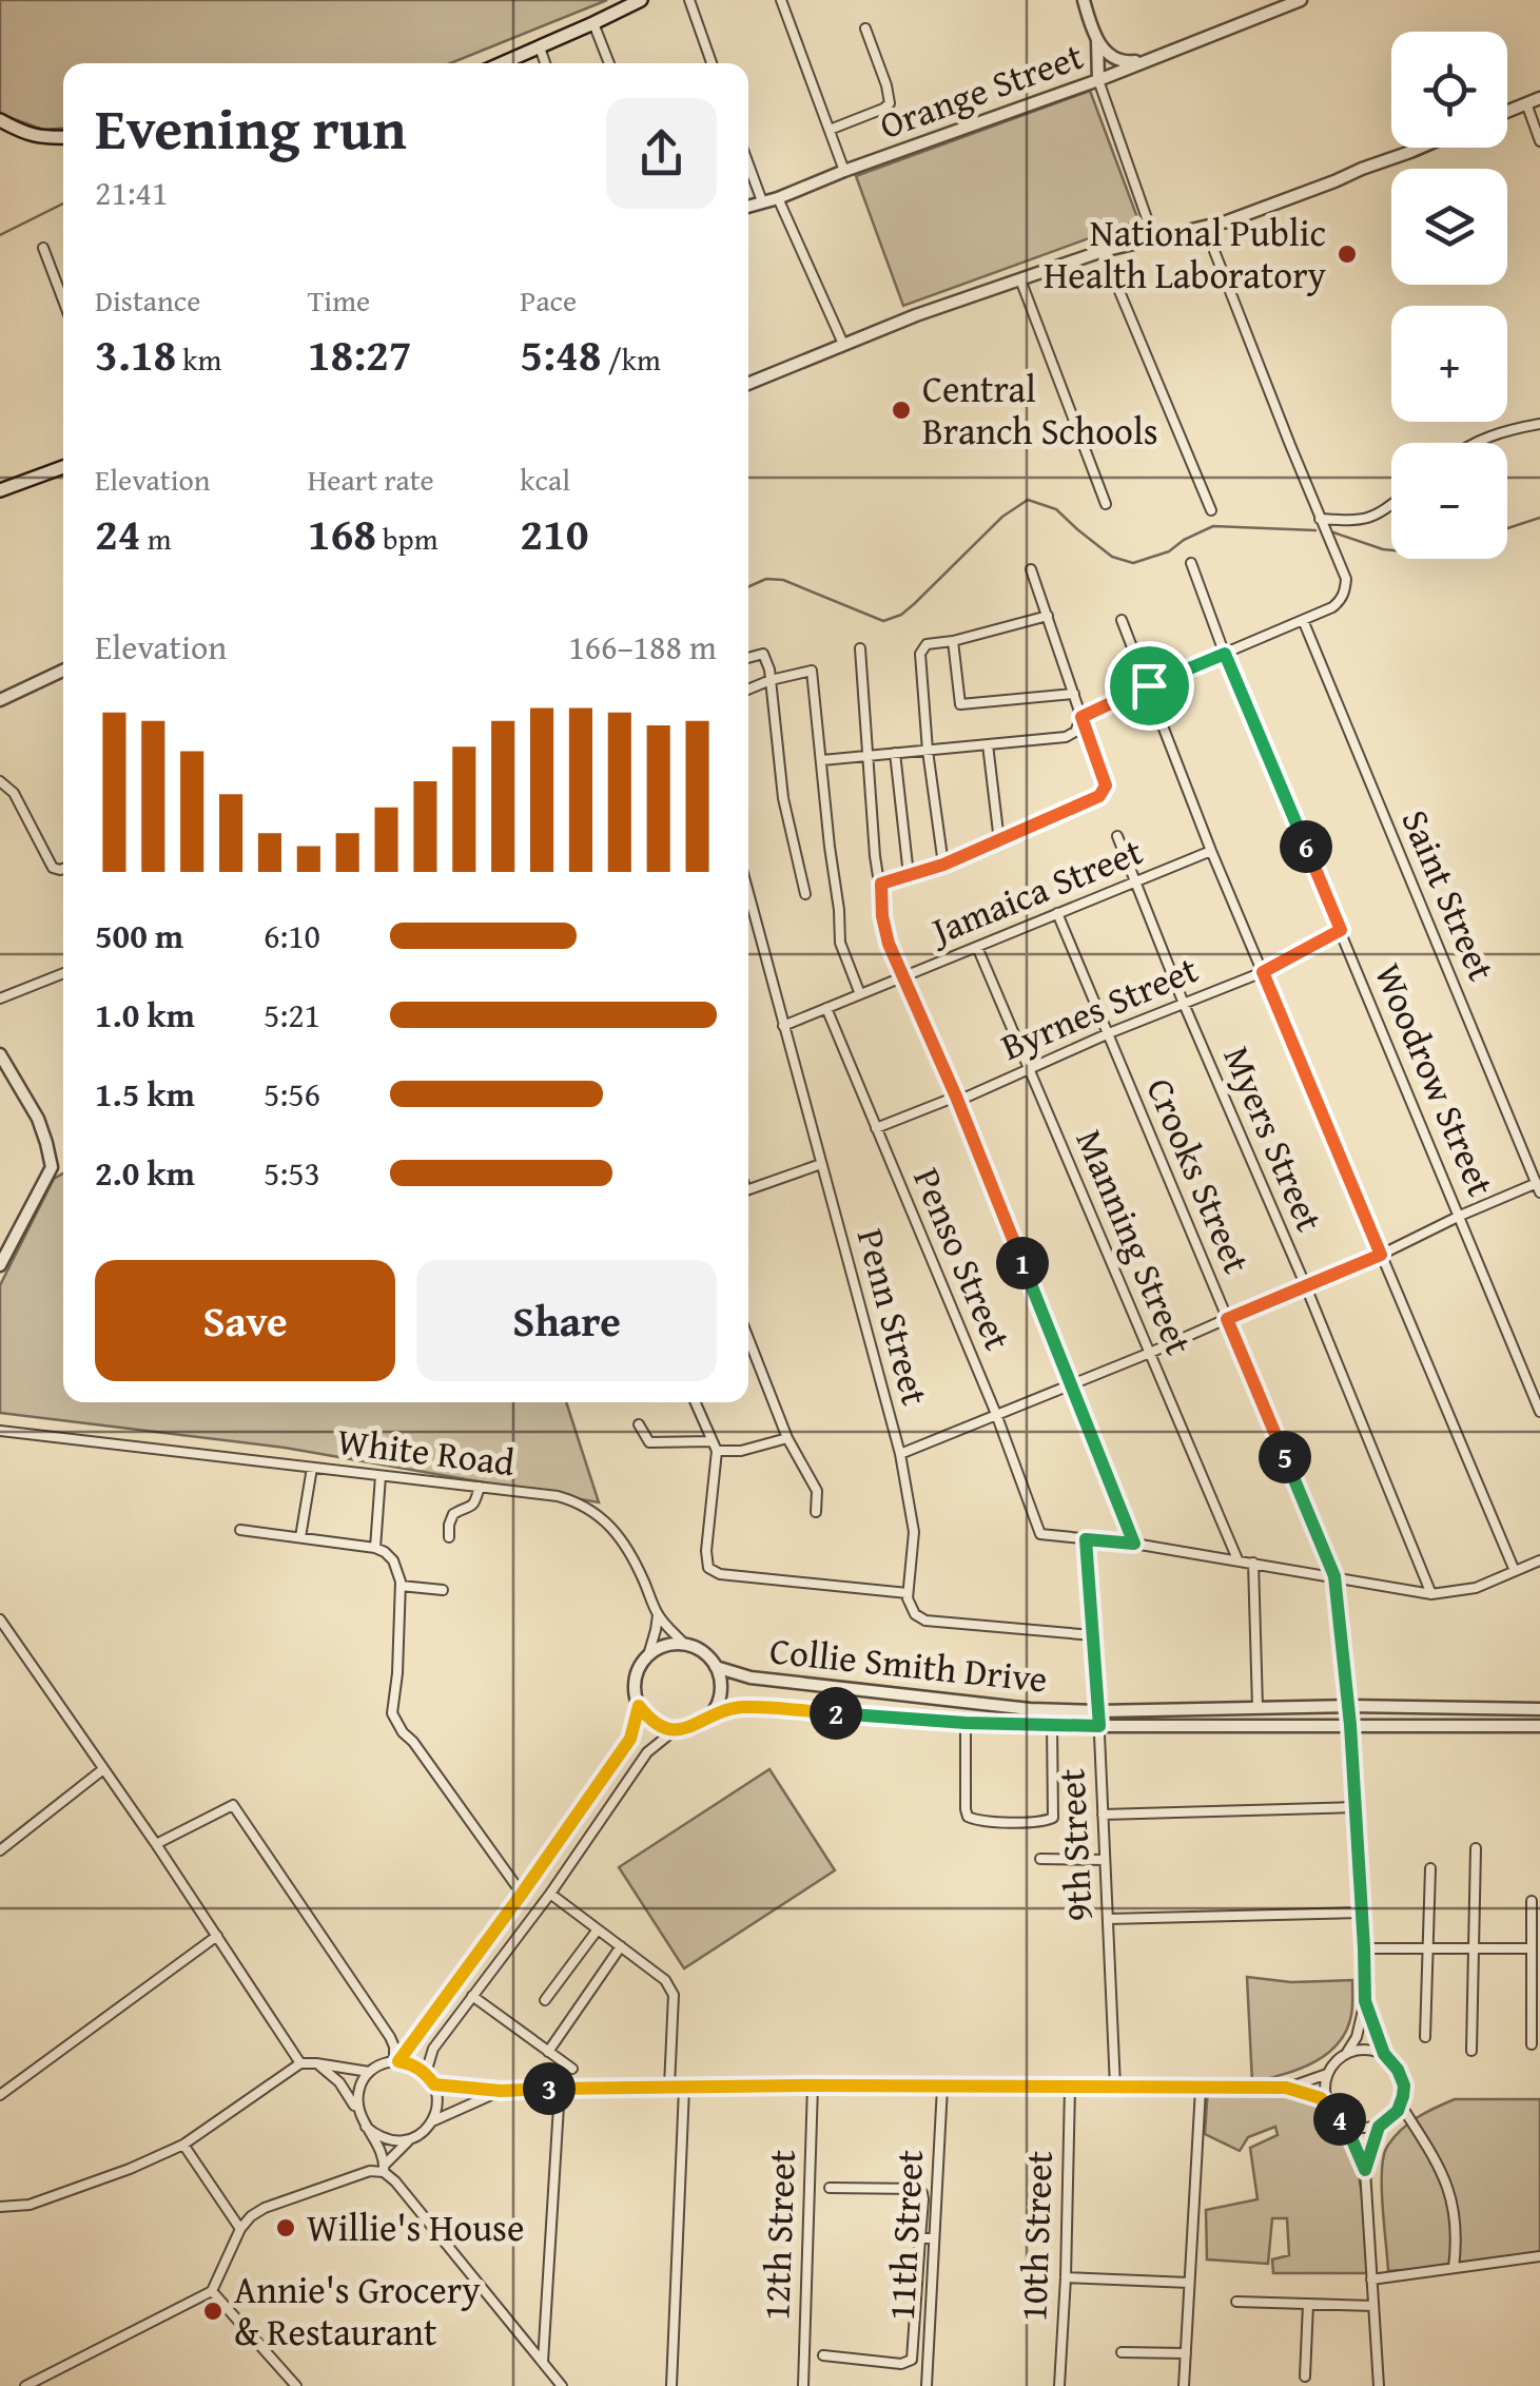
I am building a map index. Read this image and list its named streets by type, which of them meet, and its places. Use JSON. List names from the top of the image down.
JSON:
{
  "streets": {
    "street": [
      "Orange Street",
      "Jamaica Street",
      "Saint Street",
      "Byrnes Street",
      "Woodrow Street",
      "Myers Street",
      "Crooks Street",
      "Manning Street",
      "Penso Street",
      "Penn Street",
      "White Road",
      "Collie Smith Drive",
      "9th Street",
      "12th Street",
      "11th Street",
      "10th Street"
    ]
  },
  "crossings": [
    ["Jamaica Street", "Myers Street"],
    ["Jamaica Street", "Crooks Street"],
    ["Jamaica Street", "Manning Street"],
    ["Jamaica Street", "Penso Street"],
    ["Jamaica Street", "Penn Street"],
    ["Byrnes Street", "Woodrow Street"],
    ["Byrnes Street", "Myers Street"],
    ["Byrnes Street", "Crooks Street"],
    ["Byrnes Street", "Manning Street"],
    ["Byrnes Street", "Penso Street"],
    ["Crooks Street", "Collie Smith Drive"],
    ["Penso Street", "9th Street"],
    ["White Road", "Collie Smith Drive"],
    ["Collie Smith Drive", "9th Street"]
  ],
  "places": [
    "National Public Health Laboratory",
    "Central Branch Schools",
    "Willie's House",
    "Annie's Grocery & Restaurant"
  ],
  "page": {
    "map_buttons": ["+", "−"],
    "heading": ["Evening run", "21:41"],
    "stats": [
      ["Distance", "3.18 km"],
      ["Time", "18:27"],
      ["Pace", "5:48 /km"],
      ["Elevation", "24 m"],
      ["Heart rate", "168 bpm"],
      ["kcal", "210"]
    ],
    "chart": ["Elevation", "166–188 m"],
    "pins": [
      "6",
      "1",
      "5",
      "2",
      "3",
      "4"
    ],
    "list": [
      {
        "name": "500 m",
        "note": "6:10"
      },
      {
        "name": "1.0 km",
        "note": "5:21"
      },
      {
        "name": "1.5 km",
        "note": "5:56"
      },
      {
        "name": "2.0 km",
        "note": "5:53"
      }
    ],
    "buttons": ["Save", "Share"]
  }
}
